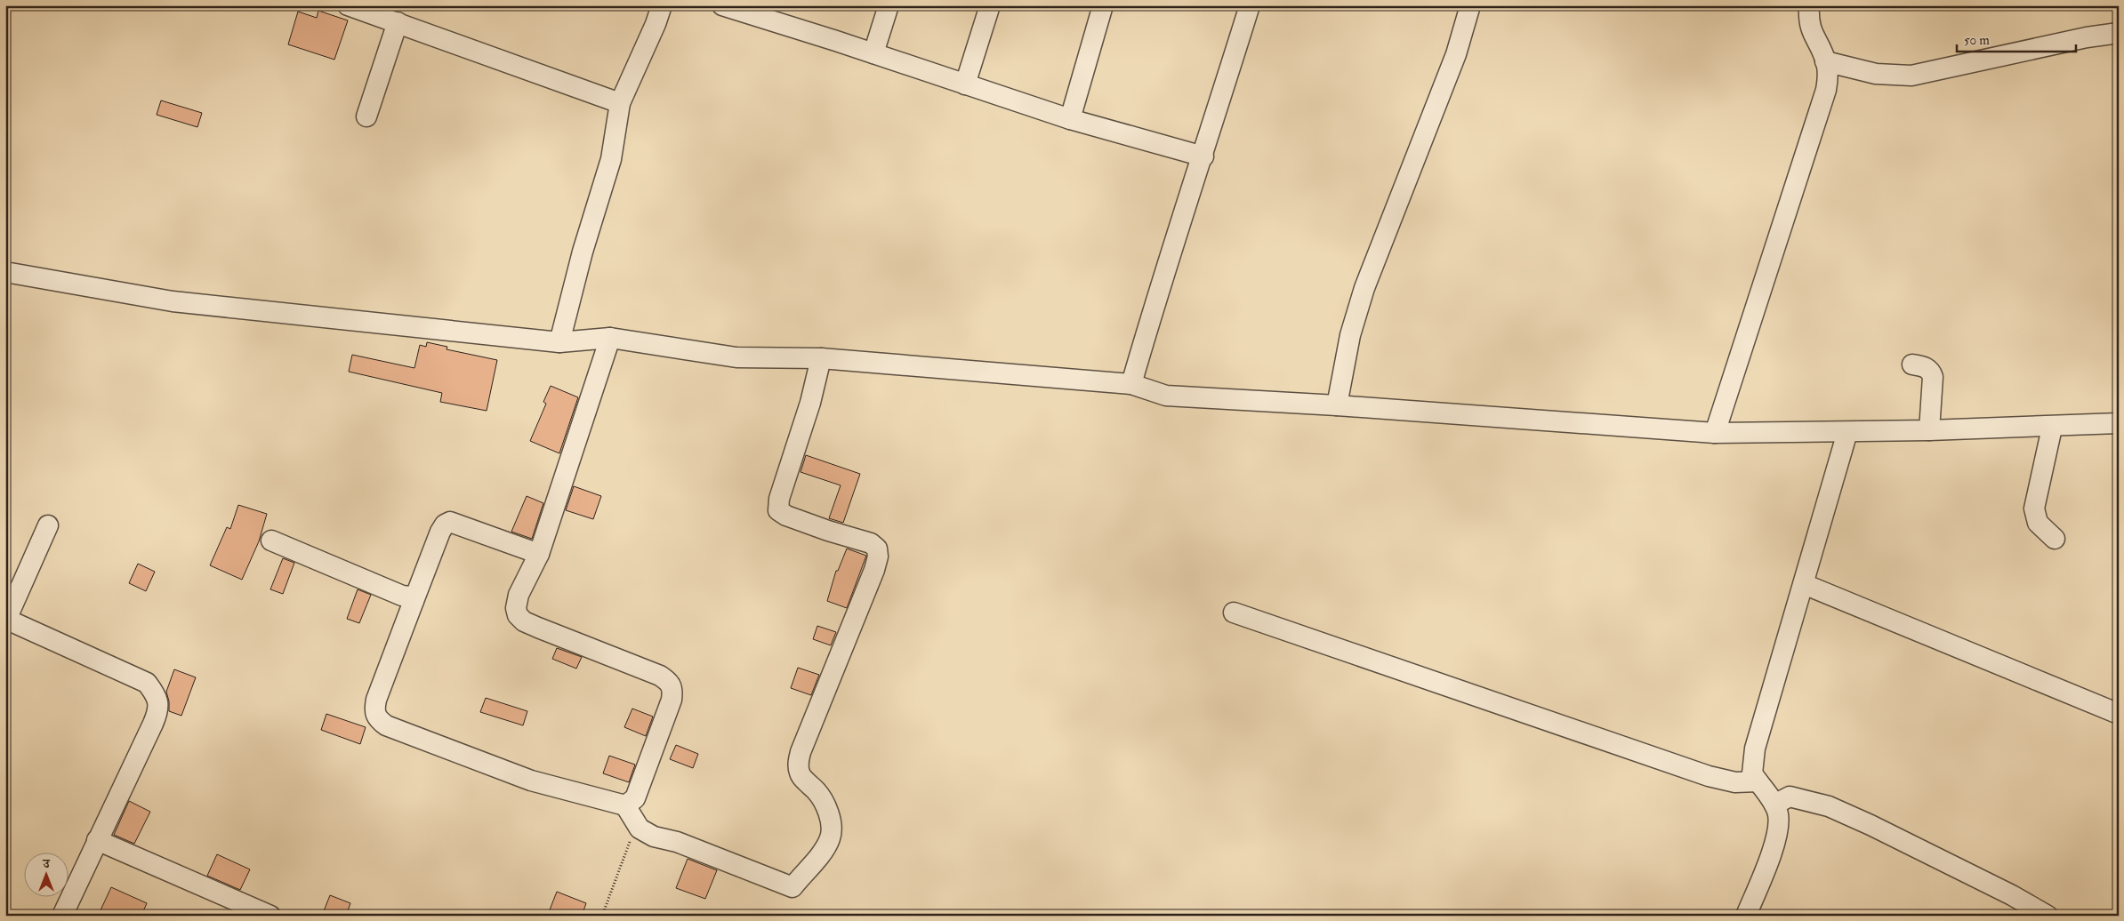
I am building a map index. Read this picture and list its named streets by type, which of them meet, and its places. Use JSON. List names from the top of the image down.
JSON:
{
  "scale_bar": "50 m",
  "north": "top"
}
